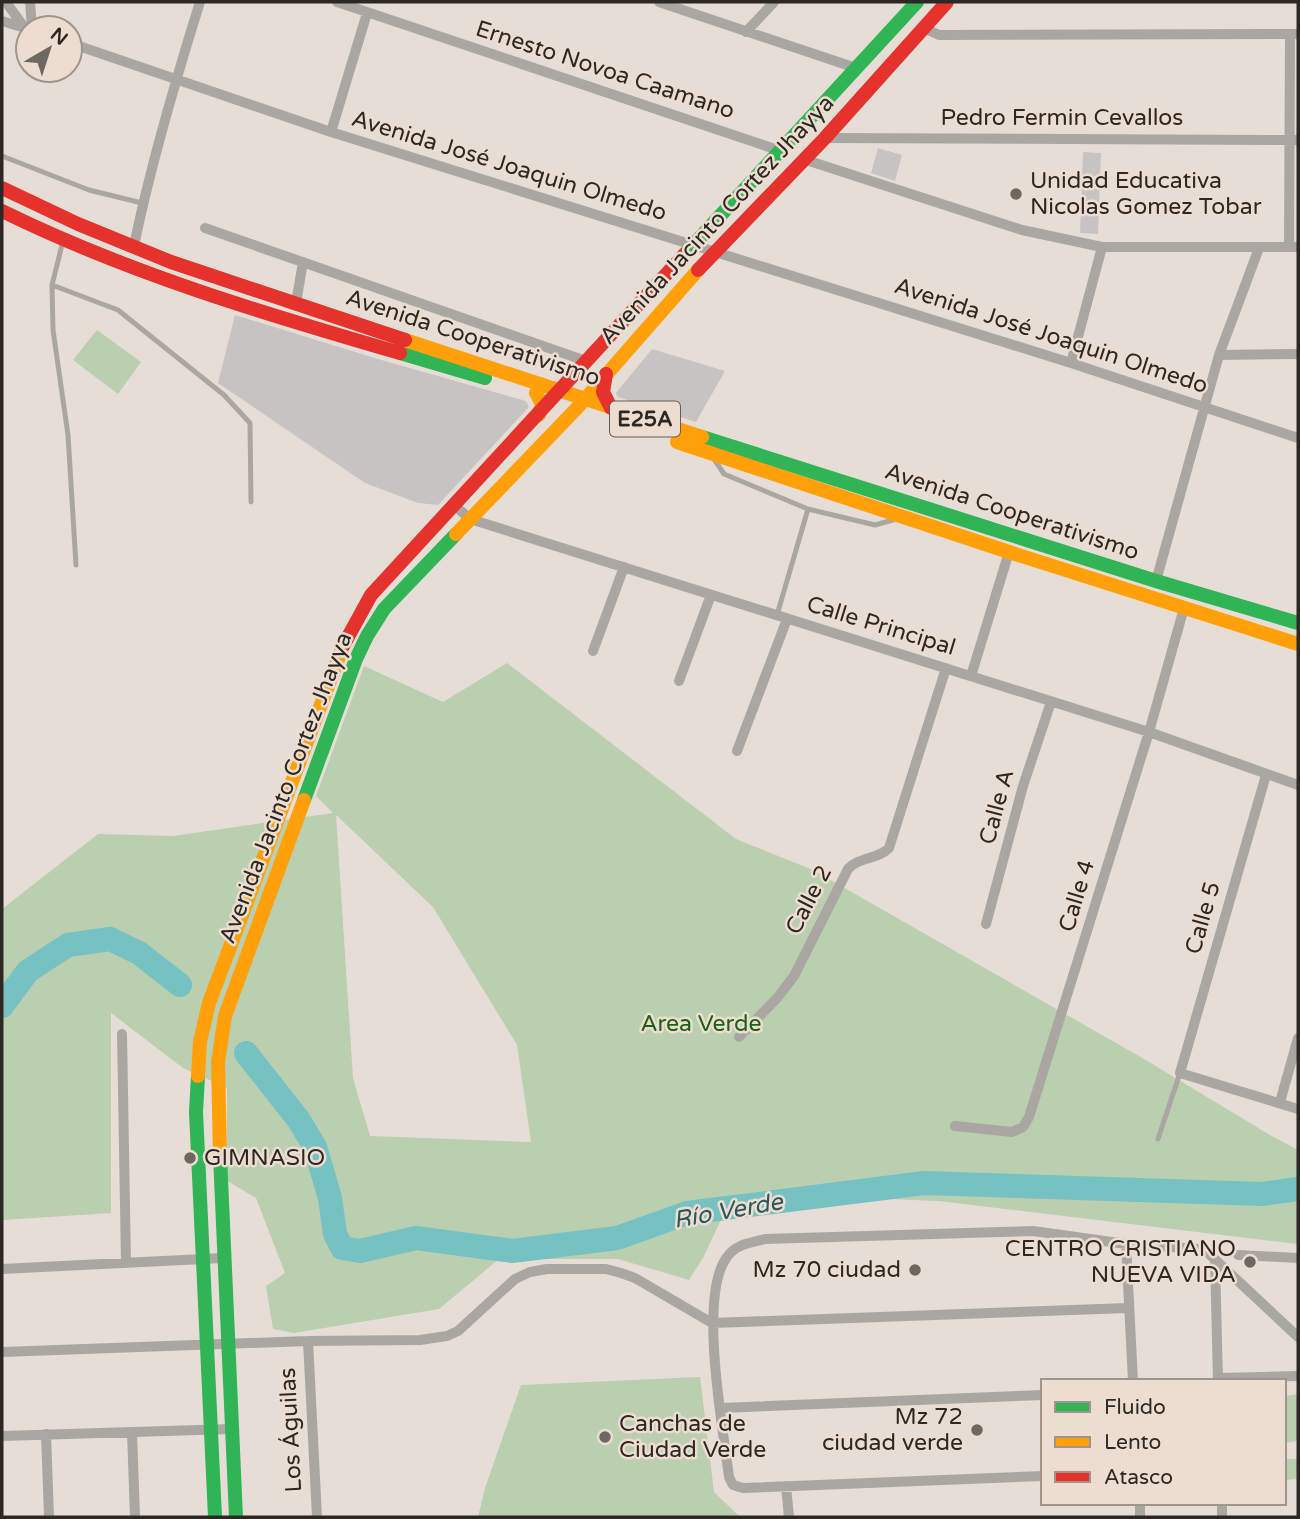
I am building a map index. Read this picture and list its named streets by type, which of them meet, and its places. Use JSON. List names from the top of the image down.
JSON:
{
  "streets": {
    "main road": ["Avenida Jacinto Cortez Jhayya", "Avenida Cooperativismo", "E25A"],
    "street": [
      "Ernesto Novoa Caamano",
      "Pedro Fermin Cevallos",
      "Avenida José Joaquin Olmedo",
      "Calle Principal",
      "Calle A",
      "Calle 4",
      "Calle 2",
      "Calle 5",
      "Los Águilas"
    ]
  },
  "crossings": [
    ["Ernesto Novoa Caamano", "Avenida Jacinto Cortez Jhayya"],
    ["Pedro Fermin Cevallos", "Avenida Jacinto Cortez Jhayya"],
    ["Avenida José Joaquin Olmedo", "Avenida Jacinto Cortez Jhayya"],
    ["Avenida Jacinto Cortez Jhayya", "Avenida Cooperativismo"],
    ["Avenida Jacinto Cortez Jhayya", "Calle Principal"],
    ["Avenida Cooperativismo", "Calle 4"],
    ["Calle Principal", "Calle A"],
    ["Calle Principal", "Calle 4"],
    ["Calle Principal", "Calle 2"],
    ["Calle Principal", "Calle 5"]
  ],
  "water": ["Río Verde"],
  "parks": ["Area Verde"],
  "places": [
    "Unidad Educativa Nicolas Gomez Tobar",
    "GIMNASIO",
    "CENTRO CRISTIANO NUEVA VIDA",
    "Mz 70 ciudad",
    "Mz 72 ciudad verde",
    "Canchas de Ciudad Verde"
  ],
  "legend": ["Fluido", "Lento", "Atasco"],
  "north": "top right"
}
